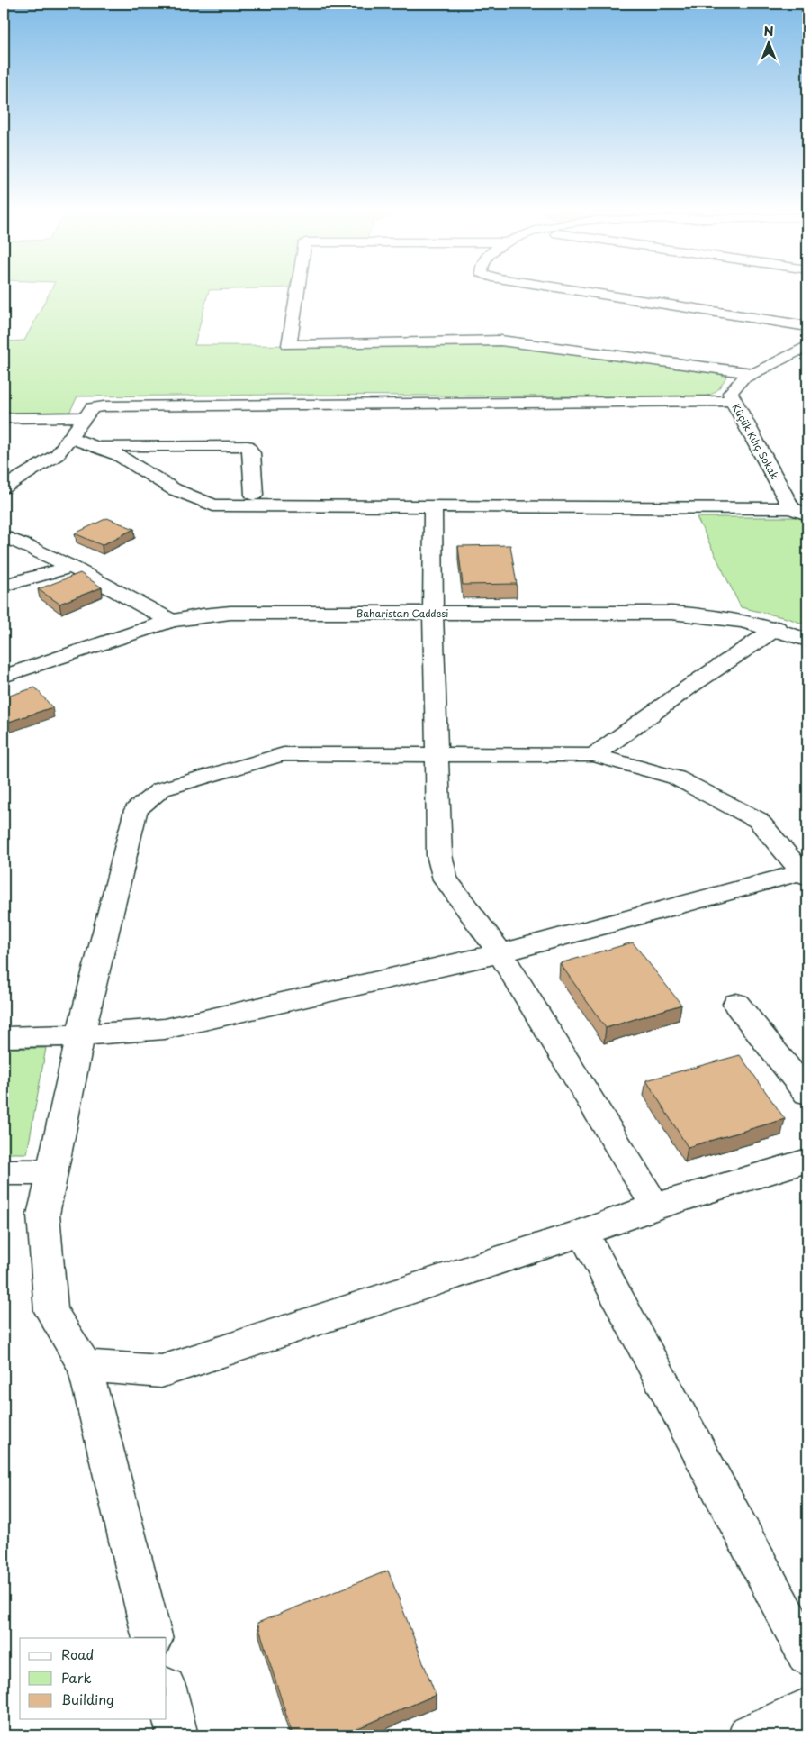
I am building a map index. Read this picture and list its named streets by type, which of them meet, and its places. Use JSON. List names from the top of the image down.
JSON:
{
  "streets": {
    "street": ["Küçük Kılıç Sokak", "Baharistan Caddesi"]
  },
  "legend": ["Road", "Park", "Building"],
  "north": "top"
}
